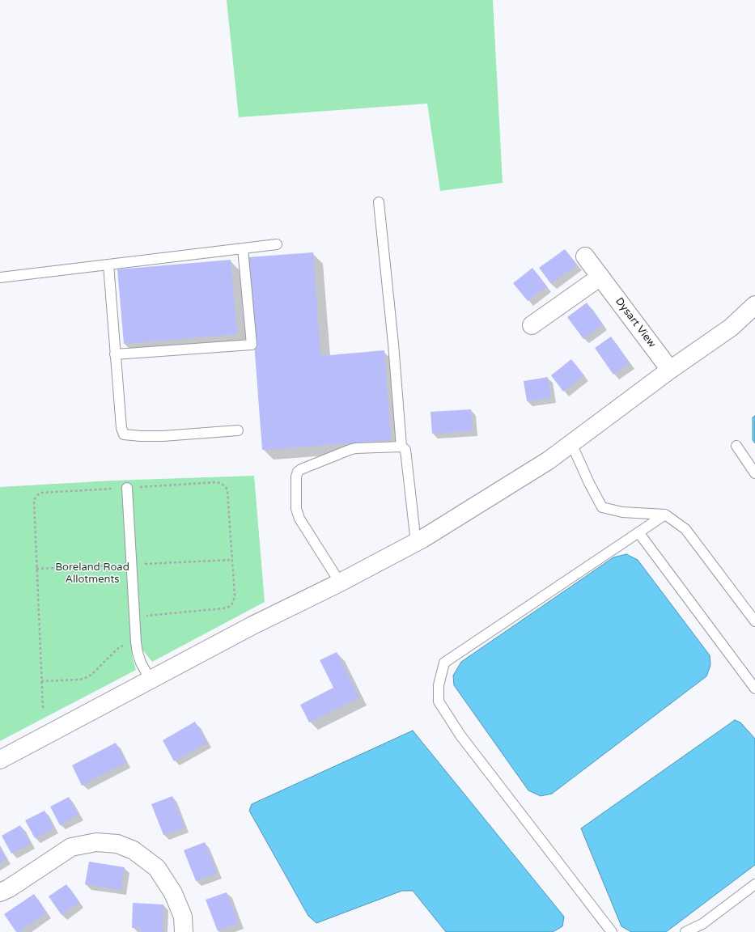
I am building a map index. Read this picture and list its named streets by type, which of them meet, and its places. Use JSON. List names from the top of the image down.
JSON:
{
  "streets": {
    "main road": ["Dysart View"]
  },
  "parks": ["Boreland Road Allotments"]
}
